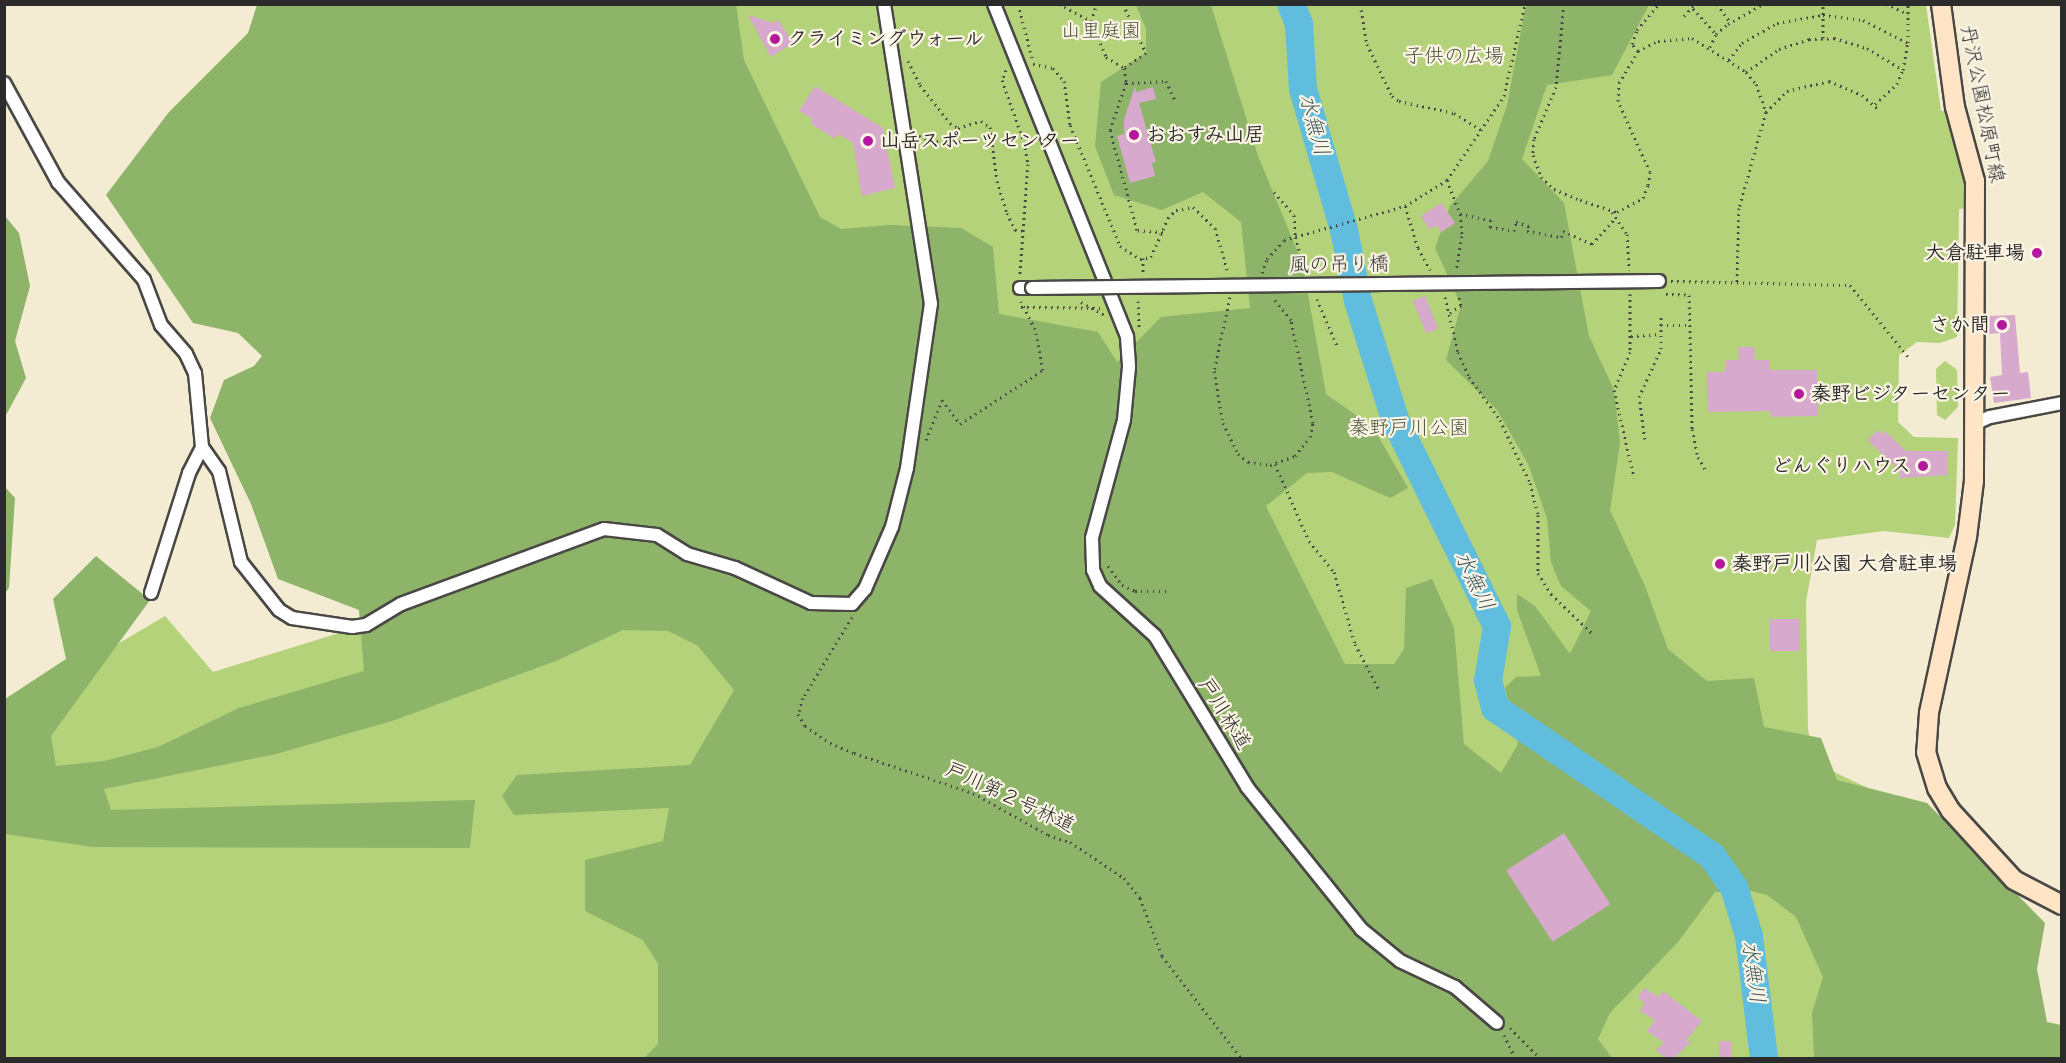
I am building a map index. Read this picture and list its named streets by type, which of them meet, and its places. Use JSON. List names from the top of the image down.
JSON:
{
  "streets": {
    "main road": ["丹沢公園松原町線"],
    "street": ["風の吊り橋", "戸川林道"],
    "path": ["戸川第２号林道"]
  },
  "water": ["水無川"],
  "parks": ["山里庭園", "子供の広場", "秦野戸川公園"],
  "places": [
    "クライミングウォール",
    "おおすみ山居",
    "山岳スポーツセンター",
    "大倉駐車場",
    "さか間",
    "秦野ビジターセンター",
    "どんぐりハウス",
    "秦野戸川公園 大倉駐車場"
  ]
}
